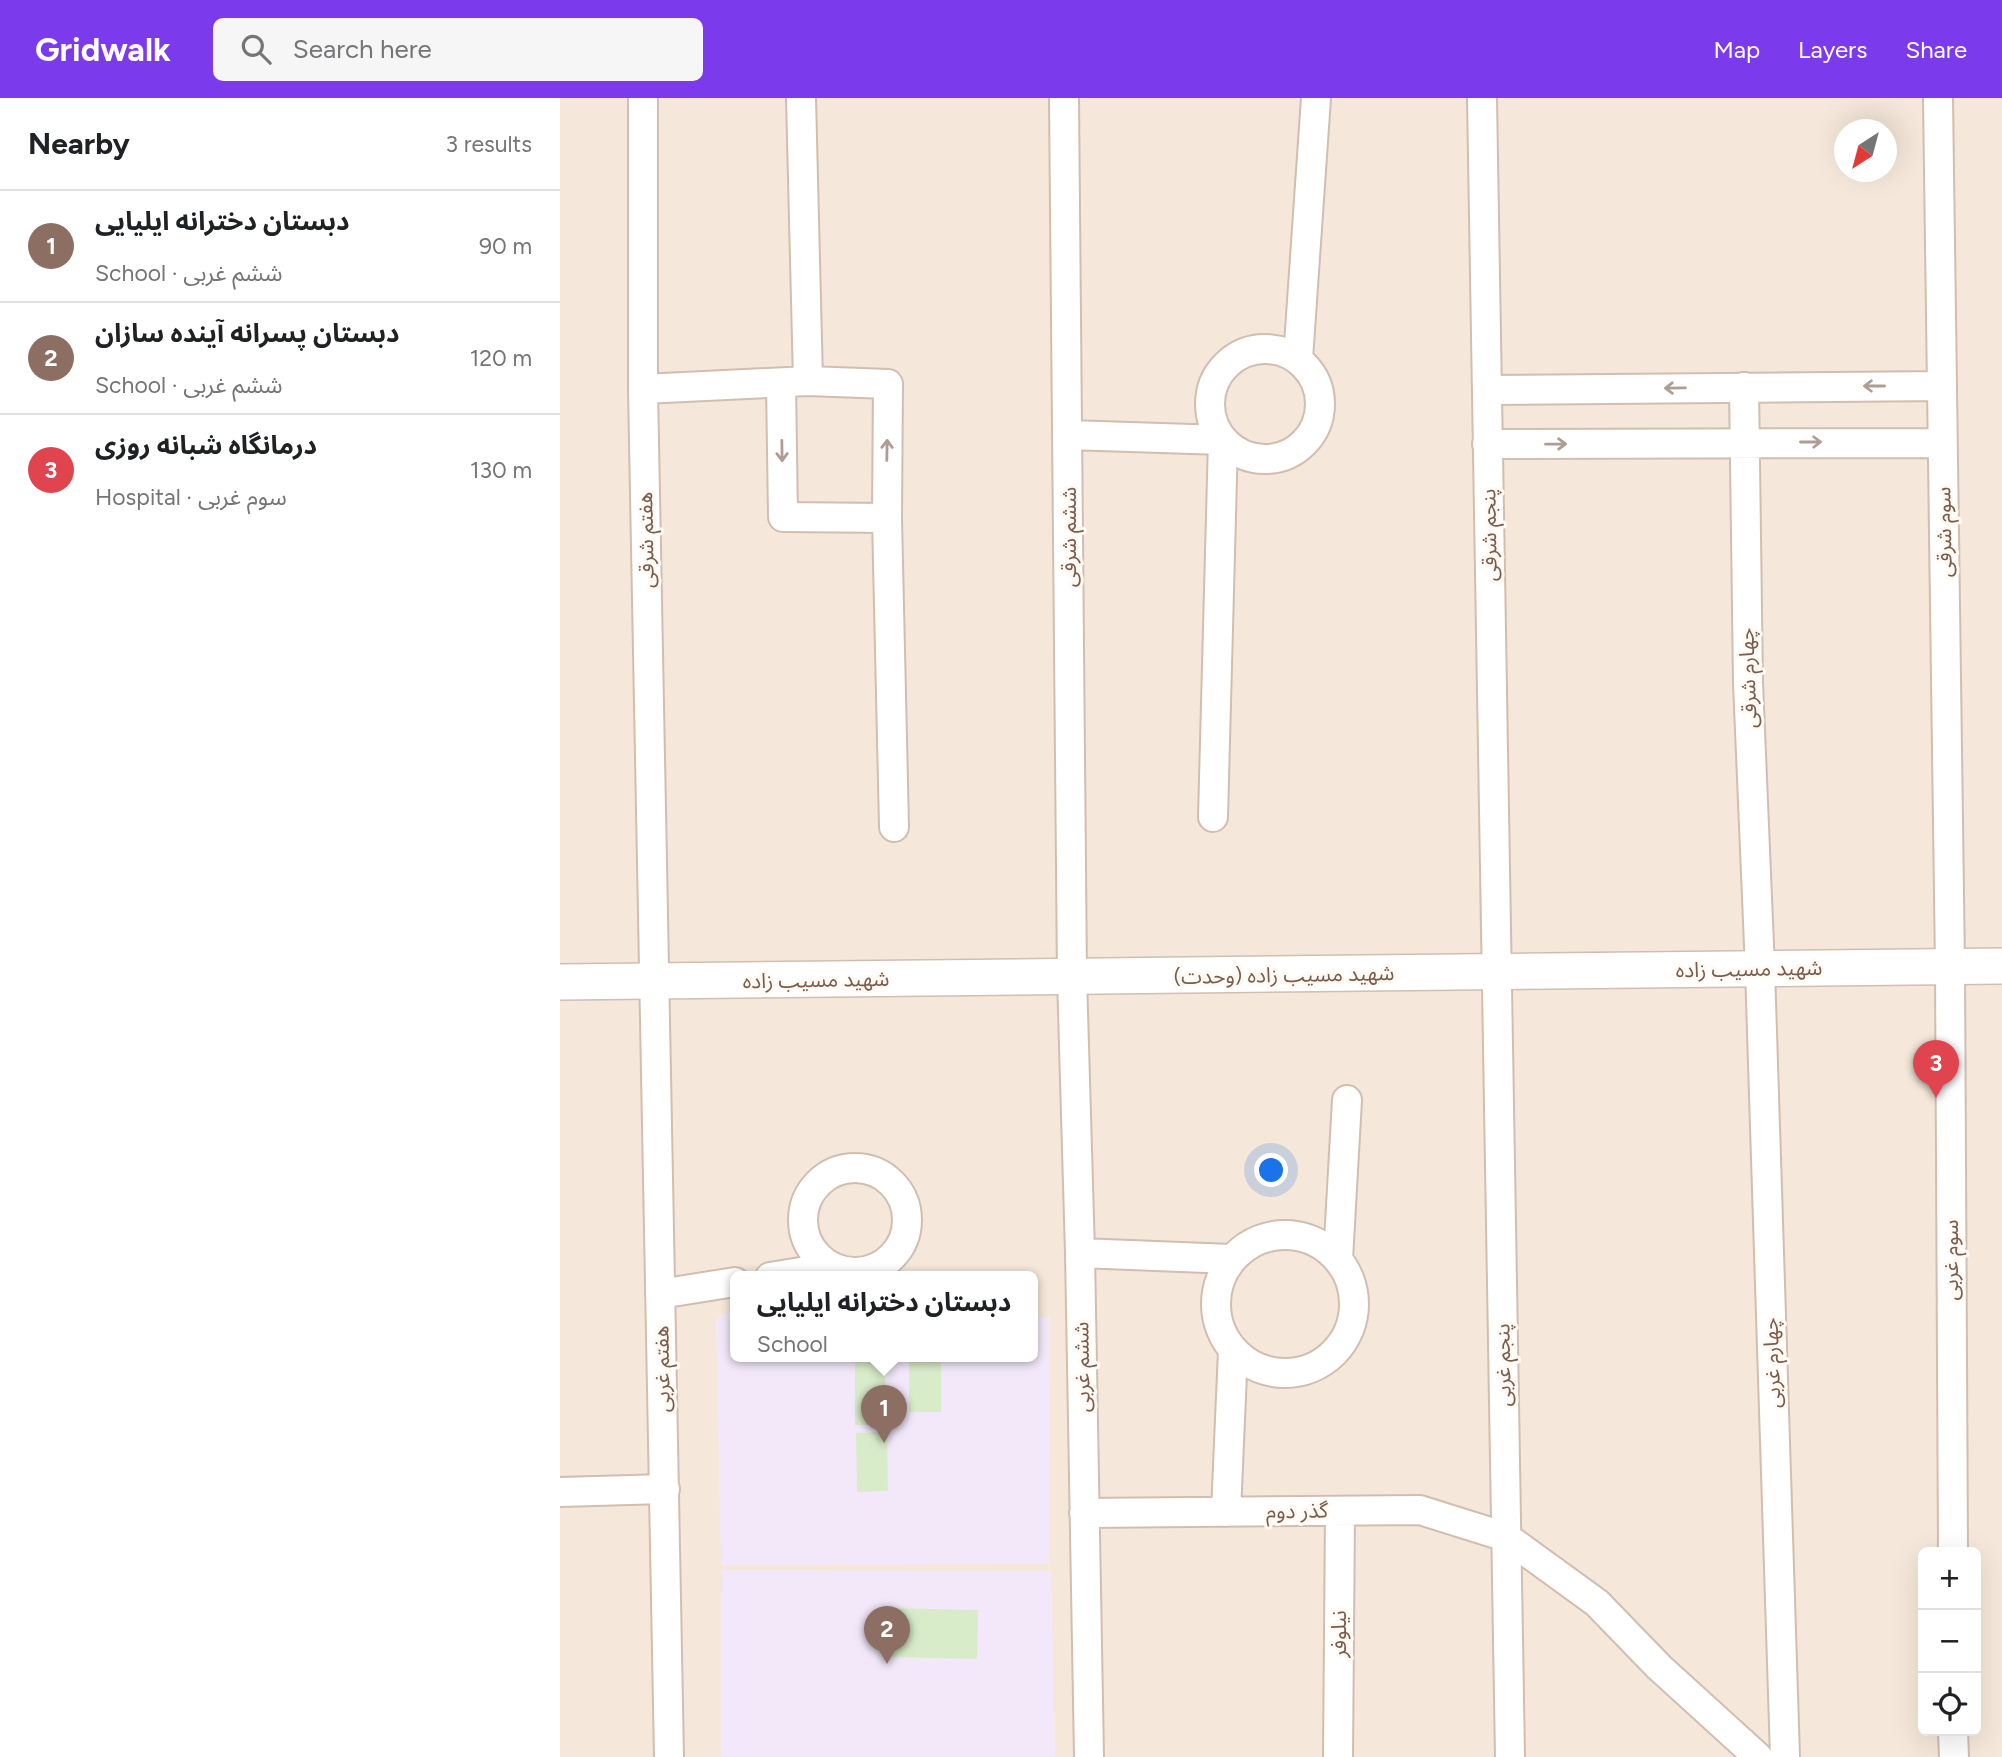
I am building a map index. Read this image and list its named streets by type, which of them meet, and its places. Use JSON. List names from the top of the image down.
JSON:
{
  "streets": {
    "street": [
      "سوم شرقی",
      "پنجم شرقی",
      "ششم شرقی",
      "هفتم شرقی",
      "چهارم شرقی",
      "شهید مسیب زاده",
      "شهید مسیب زاده (وحدت)",
      "سوم غربی",
      "چهارم غربی",
      "پنجم غربی",
      "ششم غربی",
      "هفتم غربی",
      "گذر دوم",
      "نیلوفر"
    ]
  },
  "crossings": [
    ["سوم شرقی", "شهید مسیب زاده"],
    ["سوم شرقی", "سوم غربی"],
    ["پنجم شرقی", "شهید مسیب زاده"],
    ["پنجم شرقی", "شهید مسیب زاده (وحدت)"],
    ["پنجم شرقی", "پنجم غربی"],
    ["ششم شرقی", "شهید مسیب زاده"],
    ["ششم شرقی", "شهید مسیب زاده (وحدت)"],
    ["ششم شرقی", "ششم غربی"],
    ["هفتم شرقی", "شهید مسیب زاده"],
    ["هفتم شرقی", "هفتم غربی"],
    ["چهارم شرقی", "شهید مسیب زاده"],
    ["چهارم شرقی", "چهارم غربی"],
    ["شهید مسیب زاده", "شهید مسیب زاده (وحدت)"],
    ["شهید مسیب زاده", "سوم غربی"],
    ["شهید مسیب زاده", "چهارم غربی"],
    ["شهید مسیب زاده", "پنجم غربی"],
    ["شهید مسیب زاده", "ششم غربی"],
    ["شهید مسیب زاده", "هفتم غربی"],
    ["شهید مسیب زاده (وحدت)", "پنجم غربی"],
    ["شهید مسیب زاده (وحدت)", "ششم غربی"],
    ["پنجم غربی", "گذر دوم"],
    ["ششم غربی", "گذر دوم"],
    ["گذر دوم", "نیلوفر"]
  ],
  "north": "bottom left",
  "page": {
    "header": "Gridwalk",
    "search": "Search here",
    "nav": ["Map", "Layers", "Share"],
    "heading": ["Nearby", "3 results"],
    "list": [
      {
        "mark": "1",
        "name": "دبستان دخترانه ایلیایی",
        "note": "School · ششم غربی",
        "value": "90 m"
      },
      {
        "mark": "2",
        "name": "دبستان پسرانه آینده سازان",
        "note": "School · ششم غربی",
        "value": "120 m"
      },
      {
        "mark": "3",
        "name": "درمانگاه شبانه روزی",
        "note": "Hospital · سوم غربی",
        "value": "130 m"
      }
    ],
    "pins": ["3", "1", "2"],
    "popup": ["دبستان دخترانه ایلیایی", "School"],
    "map_buttons": ["+", "−"]
  }
}
